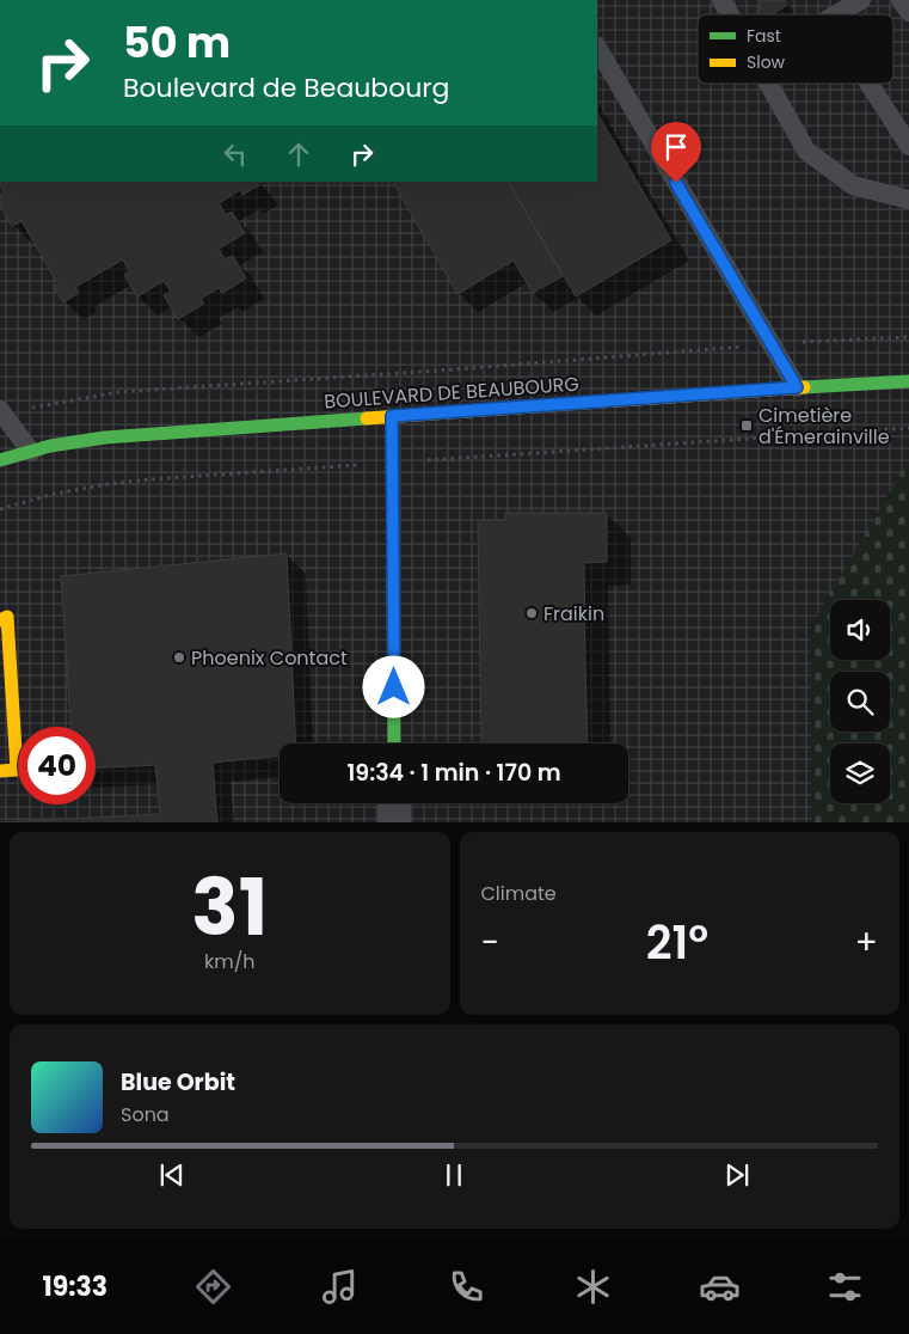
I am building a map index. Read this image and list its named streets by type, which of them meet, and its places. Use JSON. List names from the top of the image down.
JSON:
{
  "streets": {
    "main road": ["BOULEVARD DE BEAUBOURG"]
  },
  "places": {
    "transit": ["Cimetière d'Émerainville"],
    "other": ["Fraikin", "Phoenix Contact"]
  },
  "legend": ["Fast", "Slow"],
  "page": {
    "turn": ["50 m", "Boulevard de Beaubourg"],
    "limit": "40",
    "trip": "19:34 · 1 min · 170 m",
    "tile": [
      ["31", "km/h"],
      "Climate"
    ],
    "heat": ["−", "21°", "+"],
    "song": ["Blue Orbit", "Sona"],
    "tabs": "19:33"
  }
}
